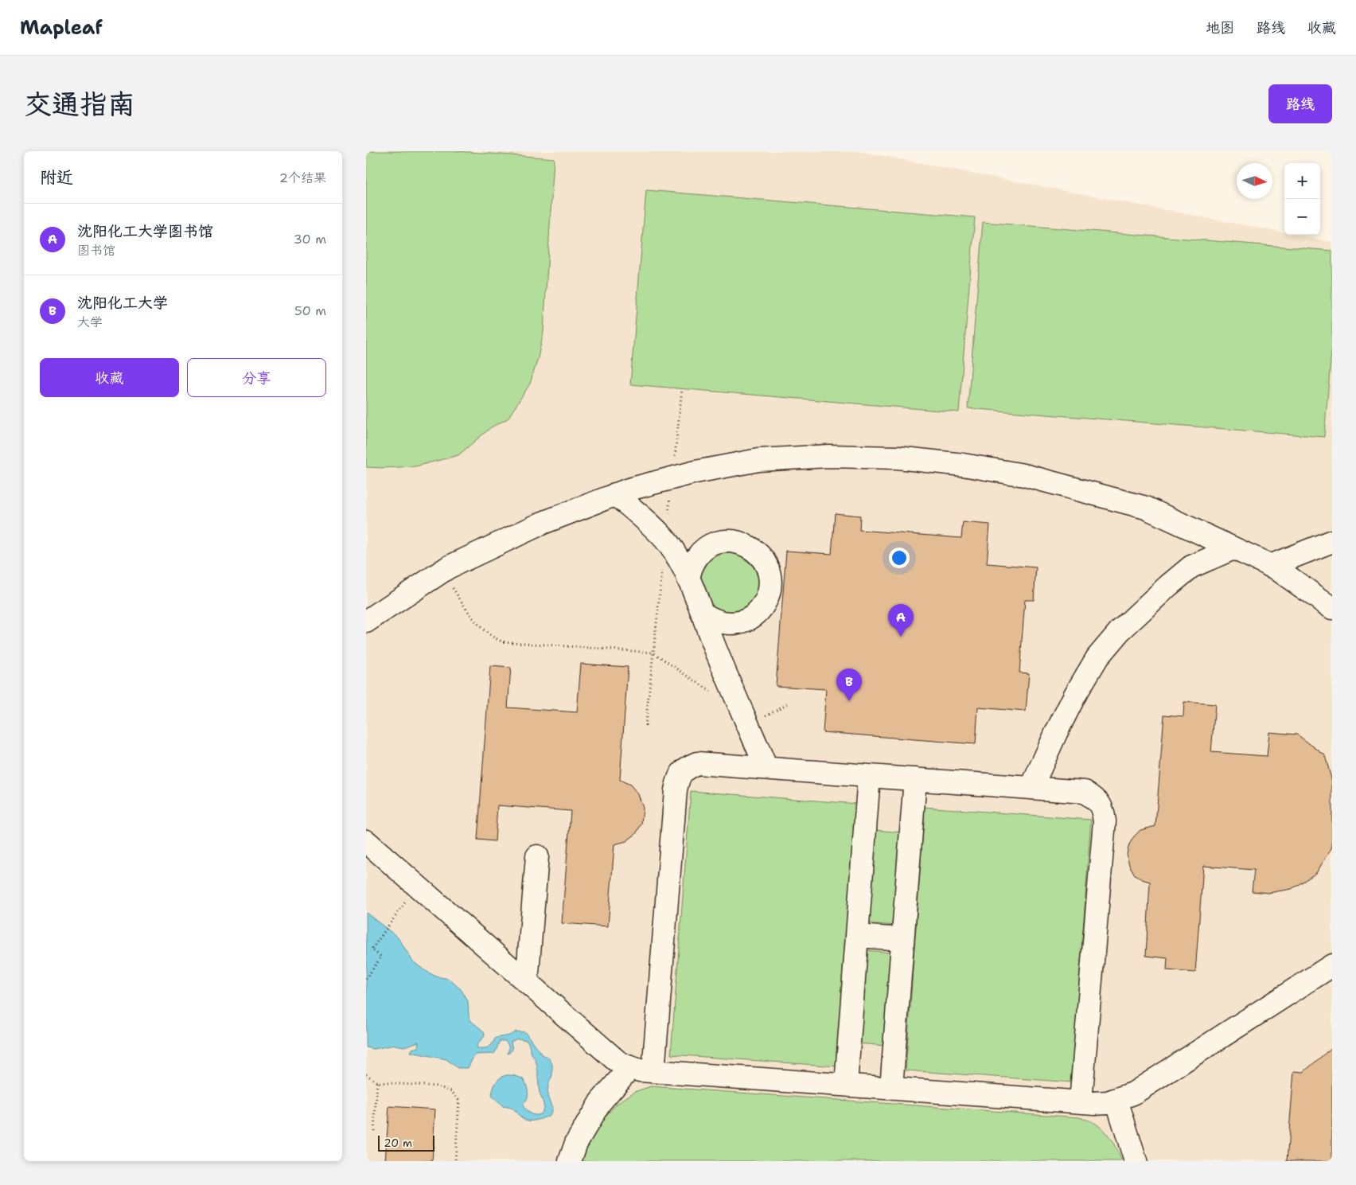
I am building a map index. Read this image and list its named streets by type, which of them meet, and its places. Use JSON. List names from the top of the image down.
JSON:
{
  "scale_bar": "20 m",
  "north": "right",
  "page": {
    "header": "Mapleaf",
    "nav": ["地图", "路线", "收藏"],
    "buttons": [
      "路线",
      ["收藏", "分享"]
    ],
    "title": "交通指南",
    "heading": ["附近", "2个结果"],
    "map_buttons": ["+", "−"],
    "list": [
      {
        "mark": "A",
        "name": "沈阳化工大学图书馆",
        "note": "图书馆",
        "value": "30 m"
      },
      {
        "mark": "B",
        "name": "沈阳化工大学",
        "note": "大学",
        "value": "50 m"
      }
    ],
    "pins": ["A", "B"],
    "scale": "20 m"
  }
}
